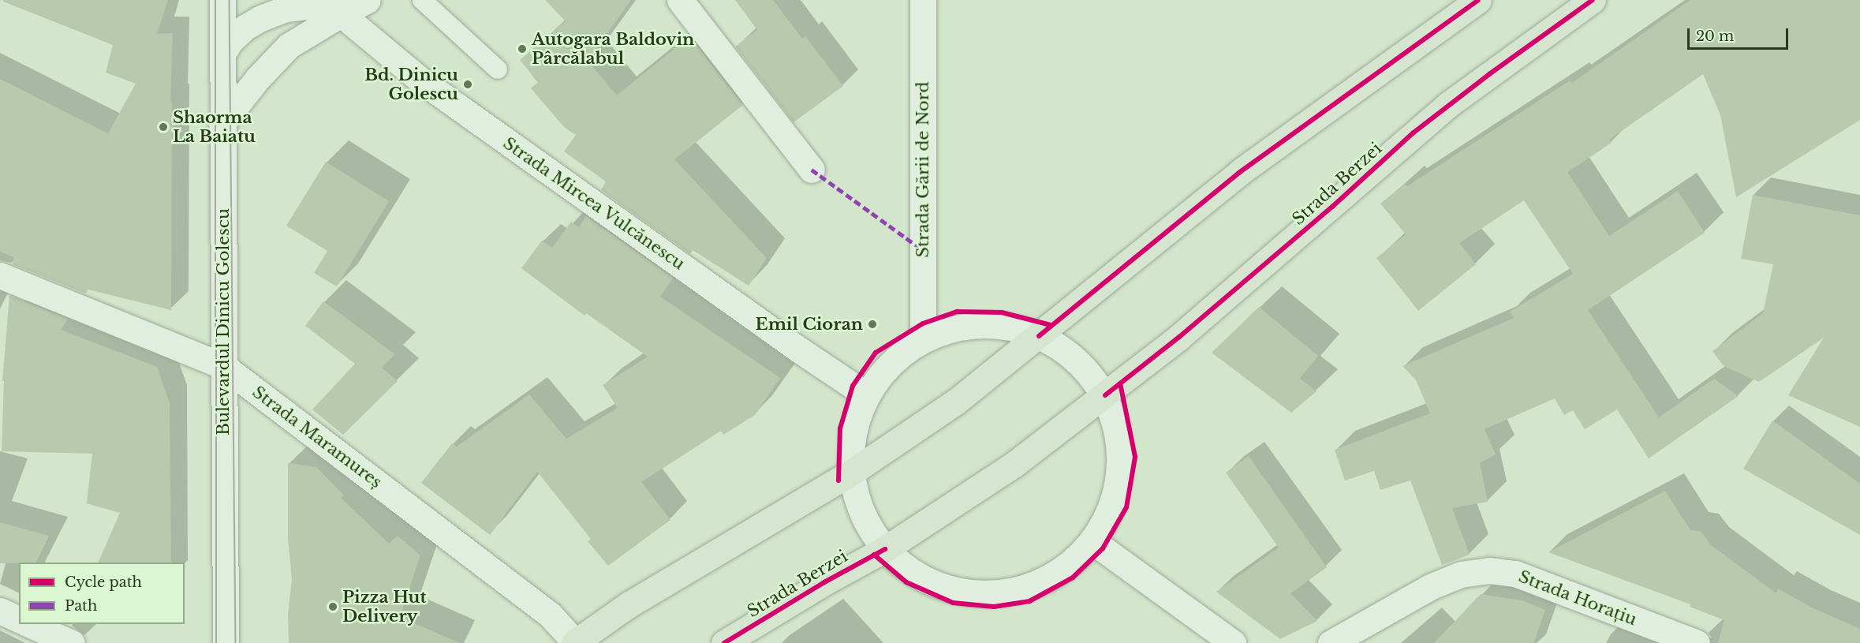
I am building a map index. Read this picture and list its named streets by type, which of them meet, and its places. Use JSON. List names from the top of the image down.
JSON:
{
  "streets": {
    "main road": [
      "Strada Gării de Nord",
      "Strada Berzei",
      "Strada Mircea Vulcănescu",
      "Bulevardul Dinicu Golescu",
      "Strada Maramureș",
      "Strada Horațiu"
    ]
  },
  "crossings": [
    ["Bulevardul Dinicu Golescu", "Strada Maramureș"]
  ],
  "places": [
    "Autogara Baldovin Pârcălabul",
    "Bd. Dinicu Golescu",
    "Shaorma La Baiatu",
    "Emil Cioran",
    "Pizza Hut Delivery"
  ],
  "legend": ["Cycle path", "Path"],
  "scale_bar": "20 m"
}
